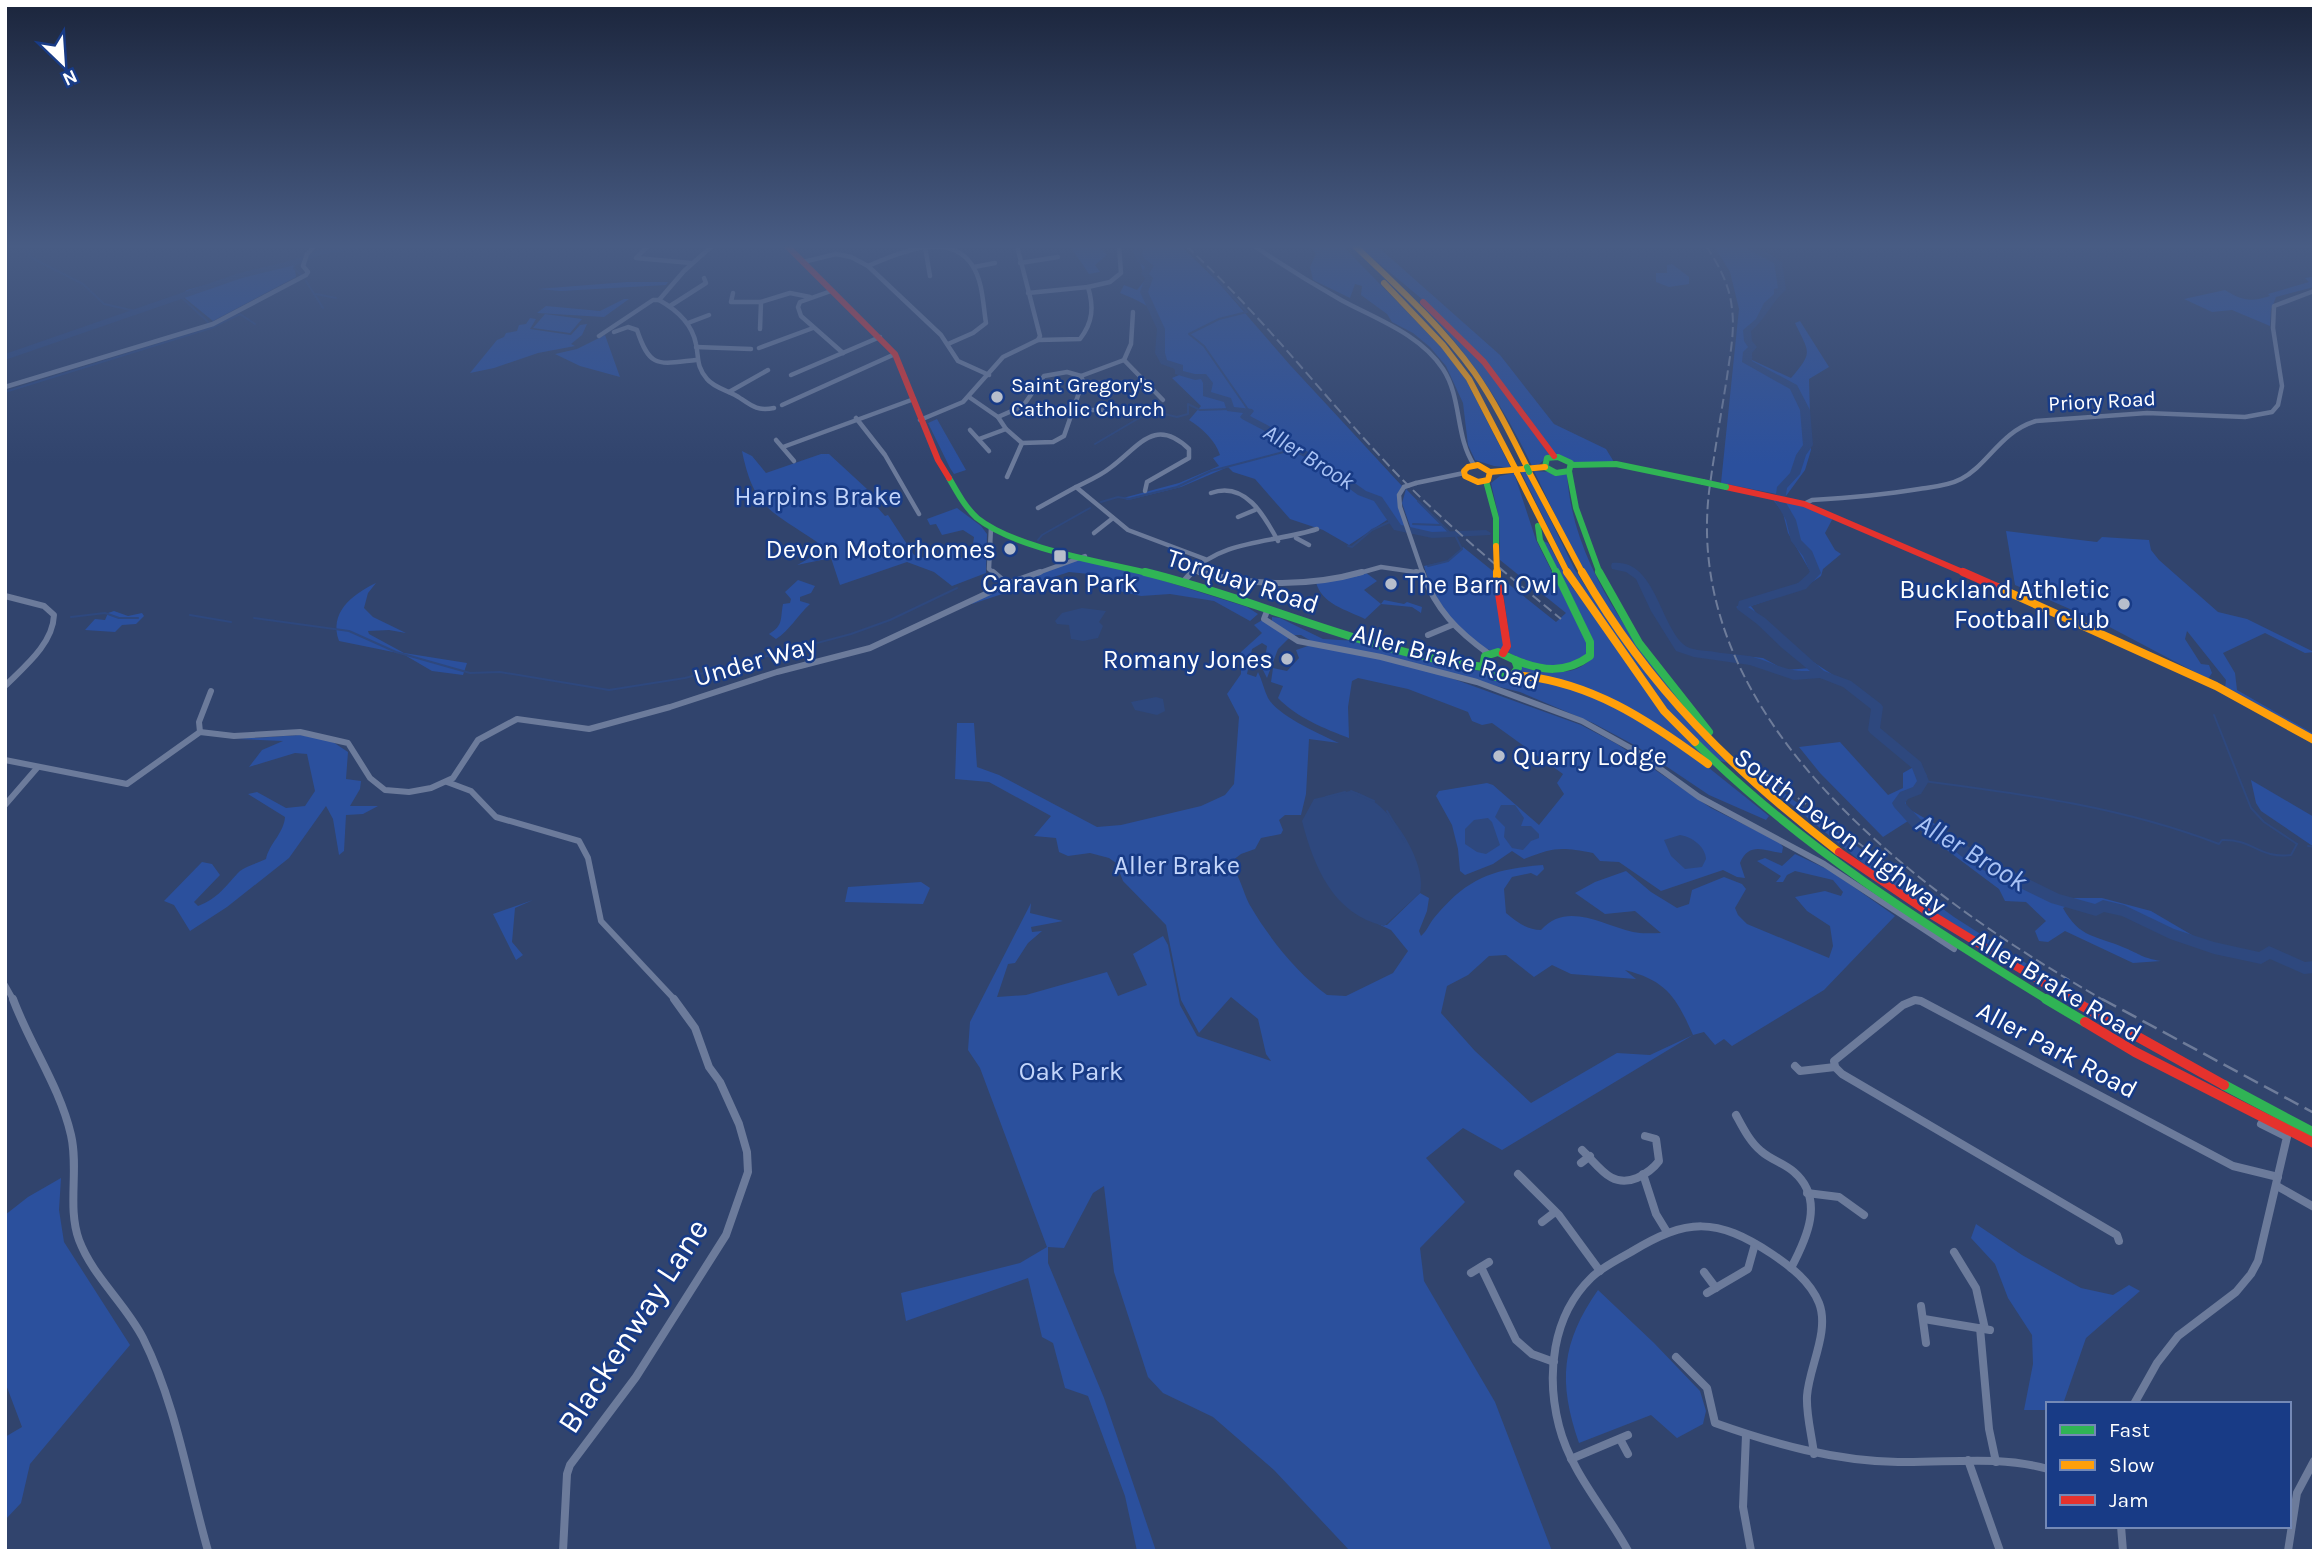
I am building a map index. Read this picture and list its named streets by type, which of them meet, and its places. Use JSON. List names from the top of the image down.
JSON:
{
  "streets": {
    "main road": ["Torquay Road", "South Devon Highway"],
    "street": [
      "Priory Road",
      "Aller Brake Road",
      "Under Way",
      "Aller Park Road",
      "Blackenway Lane"
    ]
  },
  "crossings": [
    ["Torquay Road", "Aller Brake Road"],
    ["Torquay Road", "Under Way"],
    ["Aller Brake Road", "Aller Park Road"],
    ["Under Way", "Blackenway Lane"]
  ],
  "water": ["Aller Brook"],
  "parks": ["Harpins Brake", "Aller Brake", "Oak Park"],
  "places": {
    "other": [
      "Saint Gregory's Catholic Church",
      "Devon Motorhomes",
      "The Barn Owl",
      "Buckland Athletic Football Club",
      "Romany Jones",
      "Quarry Lodge"
    ],
    "transit": ["Caravan Park"]
  },
  "legend": ["Fast", "Slow", "Jam"],
  "north": "bottom right"
}
